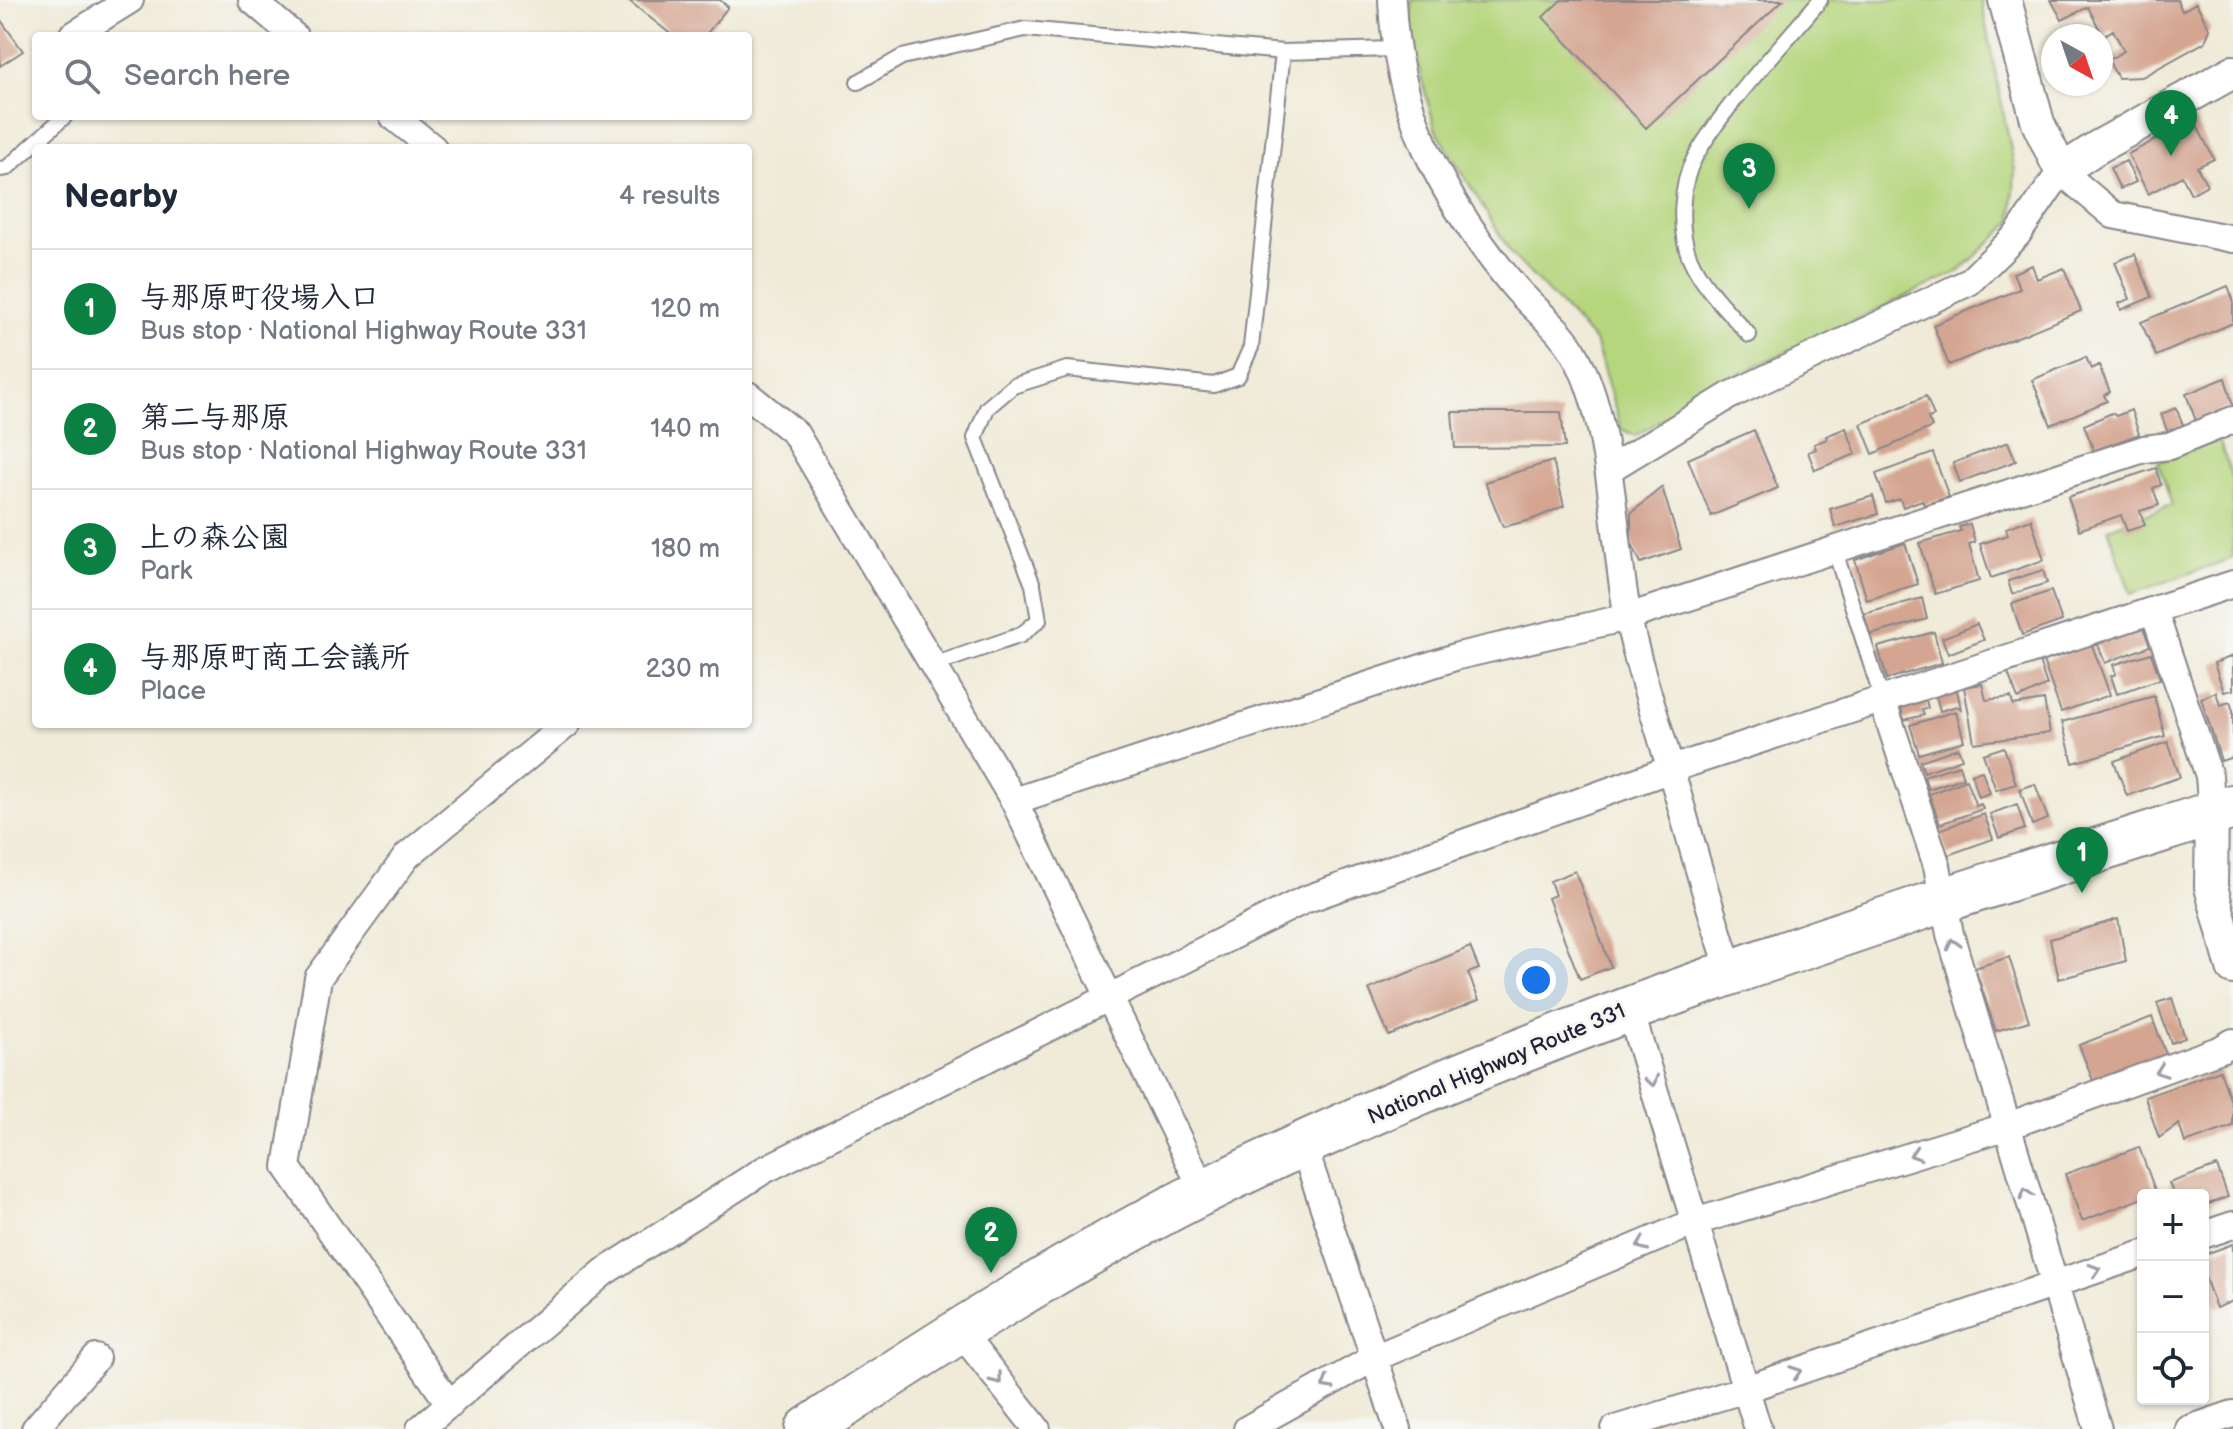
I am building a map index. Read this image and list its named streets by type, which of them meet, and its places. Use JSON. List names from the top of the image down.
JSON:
{
  "streets": {
    "highway": ["National Highway Route 331"]
  },
  "north": "bottom right",
  "page": {
    "search": "Search here",
    "pins": [
      "4",
      "3",
      "1",
      "2"
    ],
    "heading": ["Nearby", "4 results"],
    "list": [
      {
        "mark": "1",
        "name": "与那原町役場入口",
        "note": "Bus stop · National Highway Route 331",
        "value": "120 m"
      },
      {
        "mark": "2",
        "name": "第二与那原",
        "note": "Bus stop · National Highway Route 331",
        "value": "140 m"
      },
      {
        "mark": "3",
        "name": "上の森公園",
        "note": "Park",
        "value": "180 m"
      },
      {
        "mark": "4",
        "name": "与那原町商工会議所",
        "note": "Place",
        "value": "230 m"
      }
    ],
    "map_buttons": ["+", "−"]
  }
}
